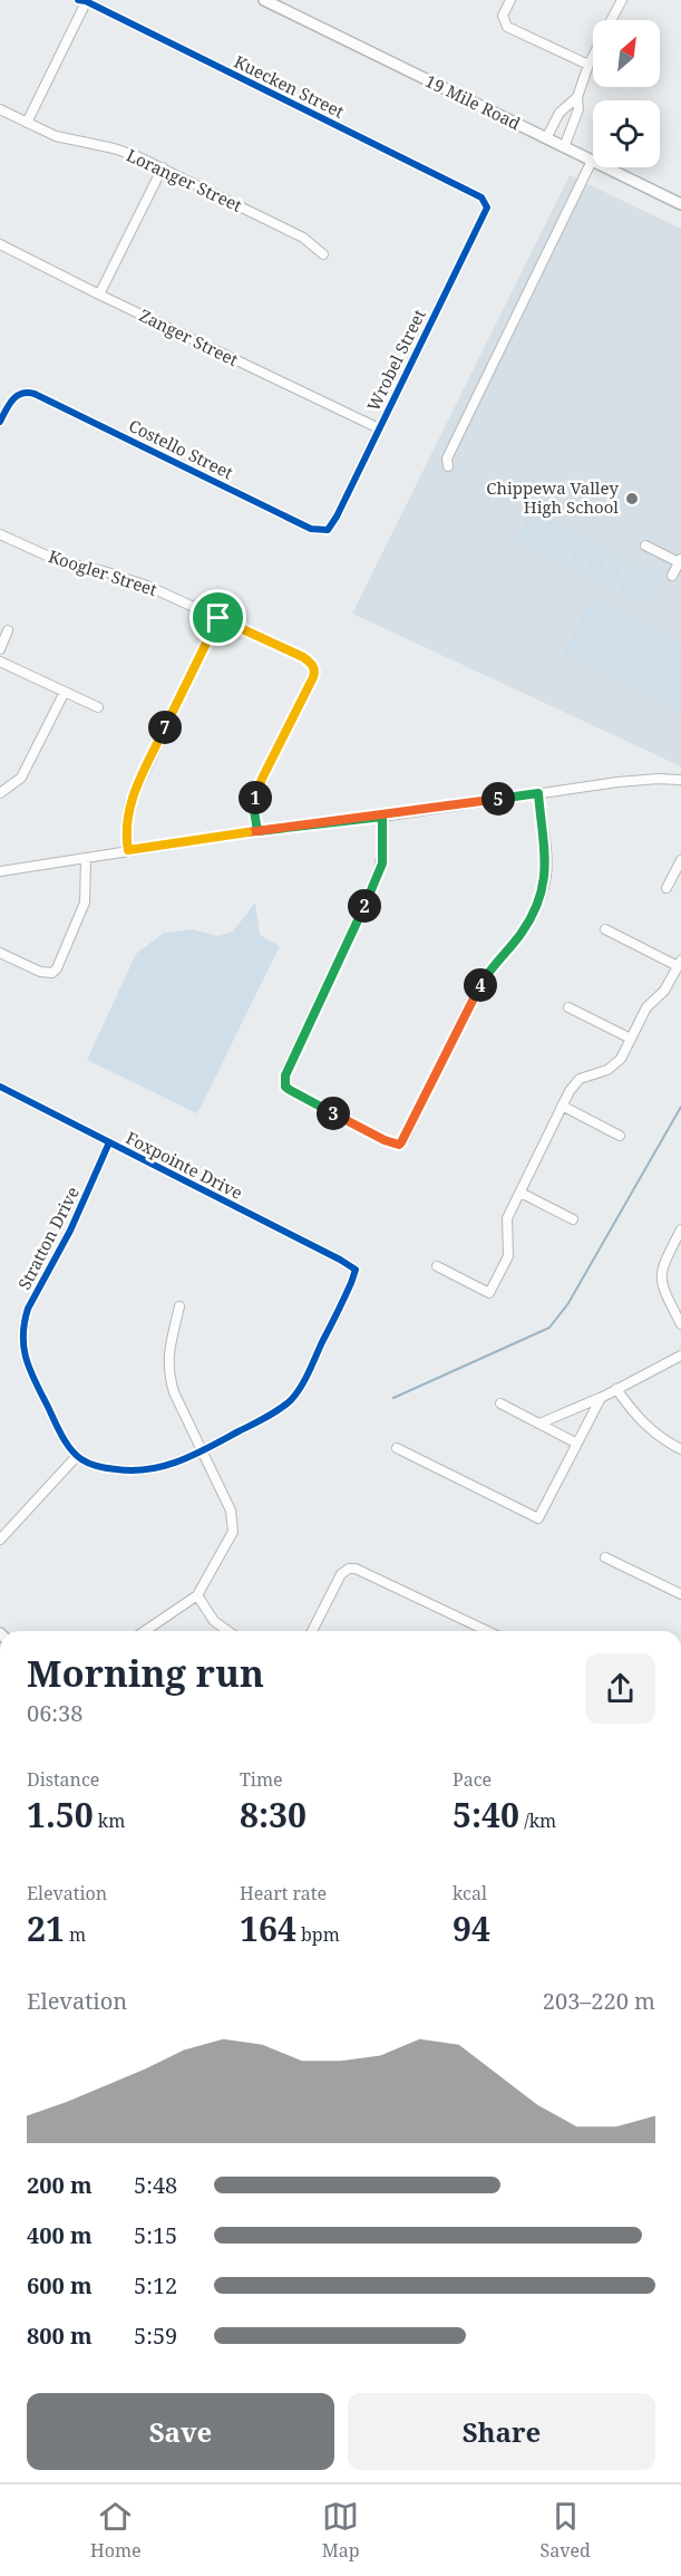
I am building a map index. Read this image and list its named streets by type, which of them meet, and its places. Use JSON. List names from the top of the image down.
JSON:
{
  "streets": {
    "street": [
      "Kuecken Street",
      "19 Mile Road",
      "Loranger Street",
      "Zanger Street",
      "Wrobel Street",
      "Costello Street",
      "Koogler Street",
      "Foxpointe Drive",
      "Stratton Drive"
    ]
  },
  "crossings": [
    ["Kuecken Street", "Wrobel Street"],
    ["Zanger Street", "Wrobel Street"],
    ["Wrobel Street", "Costello Street"],
    ["Foxpointe Drive", "Stratton Drive"]
  ],
  "places": ["Chippewa Valley High School"],
  "north": "top right",
  "page": {
    "pins": [
      "7",
      "1",
      "5",
      "2",
      "4",
      "3"
    ],
    "heading": ["Morning run", "06:38"],
    "stats": [
      ["Distance", "1.50 km"],
      ["Time", "8:30"],
      ["Pace", "5:40 /km"],
      ["Elevation", "21 m"],
      ["Heart rate", "164 bpm"],
      ["kcal", "94"]
    ],
    "chart": ["Elevation", "203–220 m"],
    "list": [
      {
        "name": "200 m",
        "note": "5:48"
      },
      {
        "name": "400 m",
        "note": "5:15"
      },
      {
        "name": "600 m",
        "note": "5:12"
      },
      {
        "name": "800 m",
        "note": "5:59"
      }
    ],
    "buttons": ["Save", "Share"],
    "tabs": ["Home", "Map", "Saved"]
  }
}
